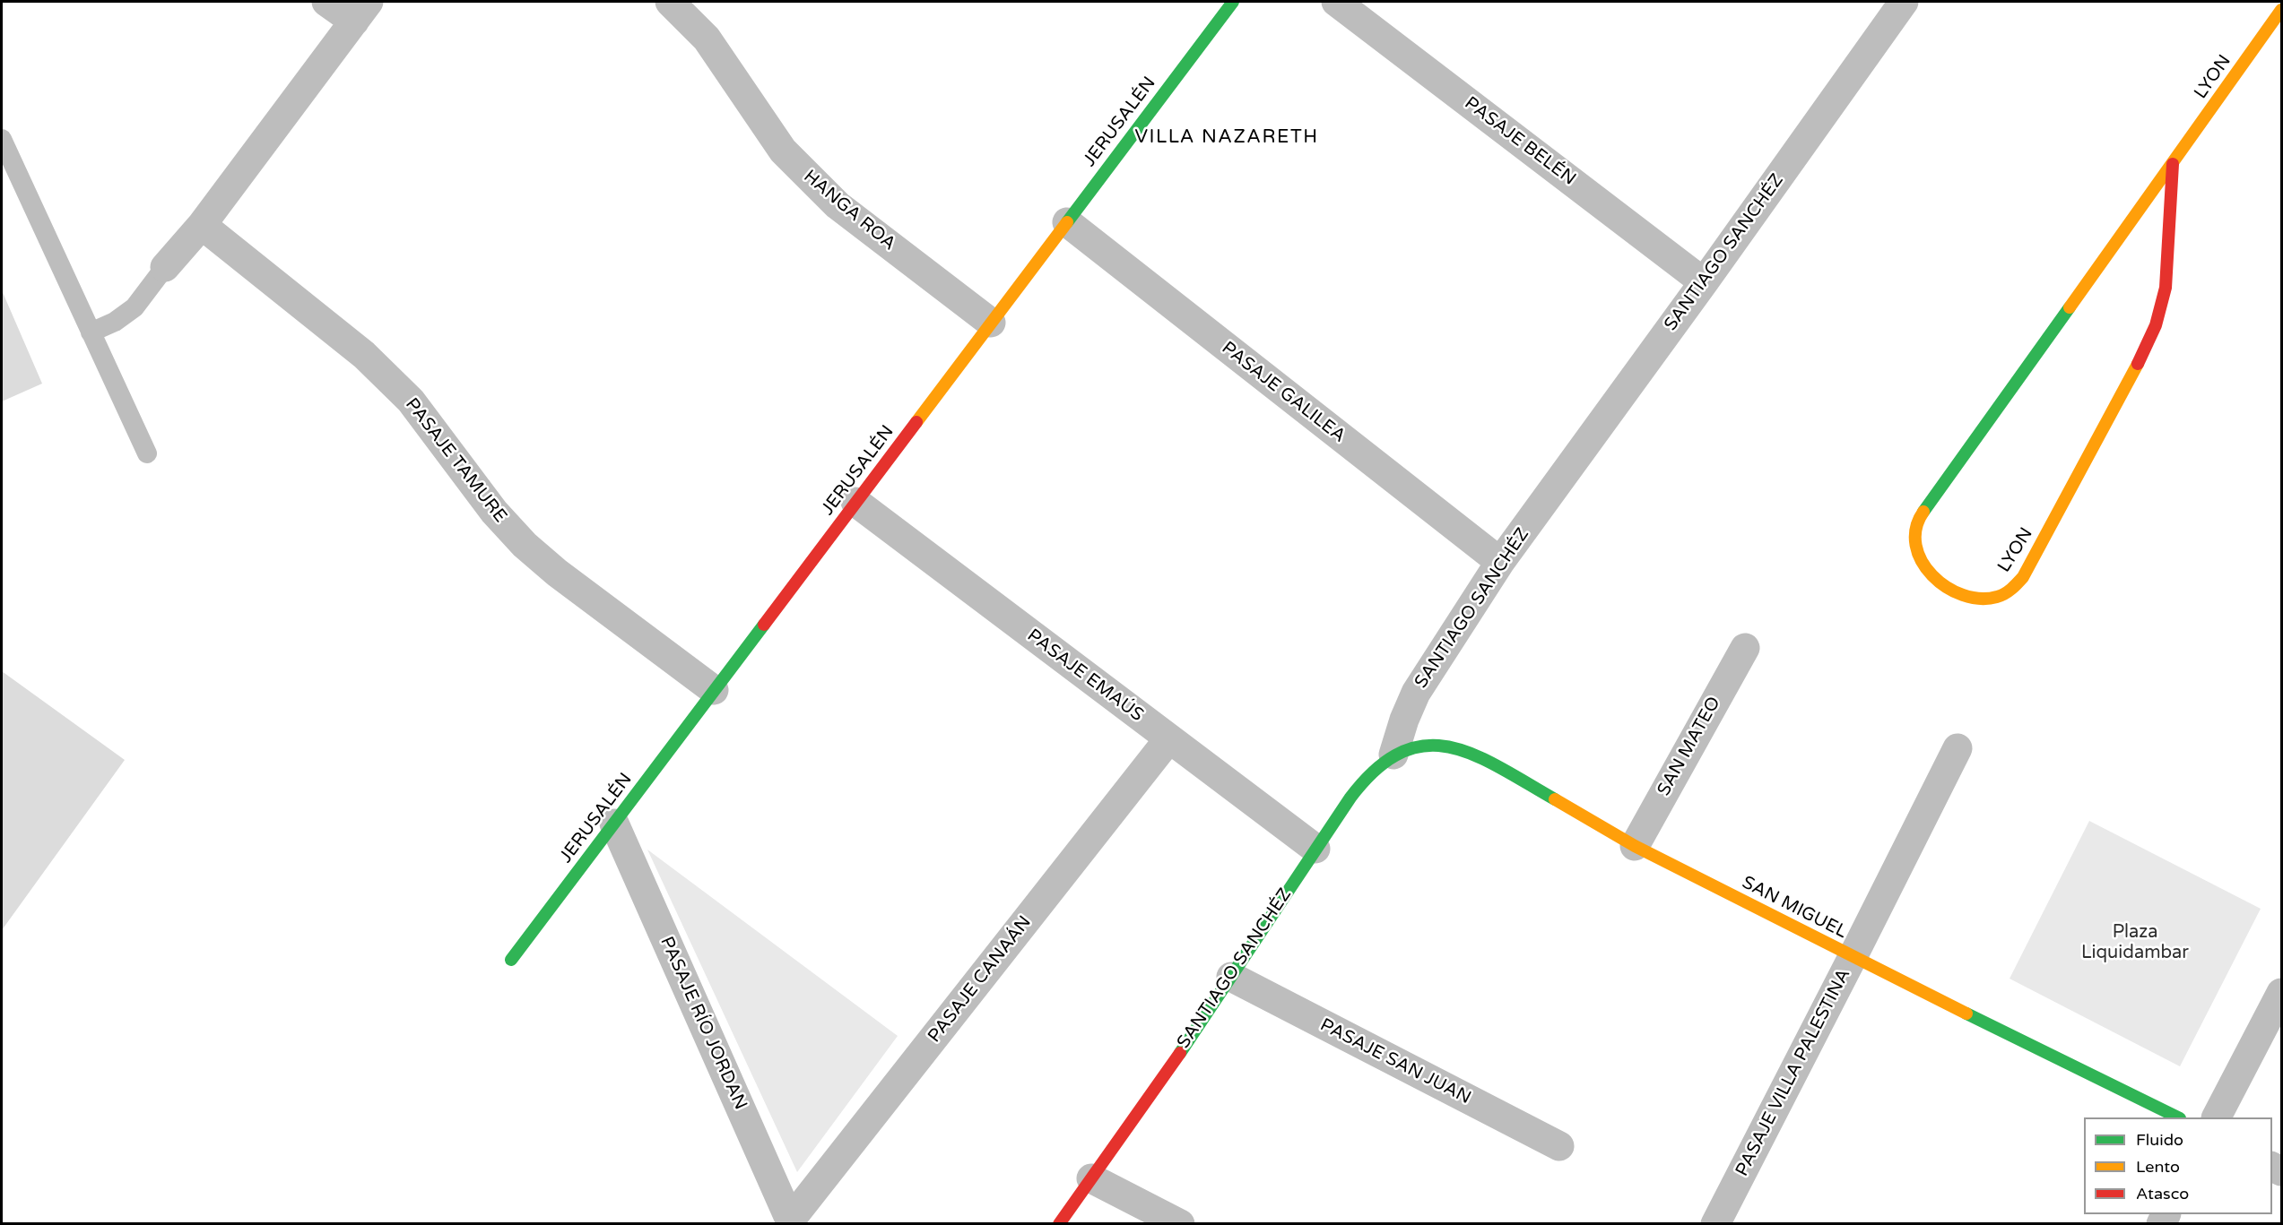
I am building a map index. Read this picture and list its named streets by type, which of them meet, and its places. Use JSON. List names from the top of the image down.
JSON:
{
  "streets": {
    "street": [
      "LYON",
      "JERUSALÉN",
      "PASAJE BELÉN",
      "HANGA ROA",
      "SANTIAGO SANCHÉZ",
      "PASAJE GALILEA",
      "PASAJE TAMURE",
      "PASAJE EMAÚS",
      "SAN MATEO",
      "SAN MIGUEL",
      "PASAJE CANAÁN",
      "PASAJE RÍO JORDAN",
      "PASAJE SAN JUAN",
      "PASAJE VILLA PALESTINA"
    ]
  },
  "crossings": [
    ["JERUSALÉN", "HANGA ROA"],
    ["JERUSALÉN", "PASAJE GALILEA"],
    ["JERUSALÉN", "PASAJE TAMURE"],
    ["JERUSALÉN", "PASAJE EMAÚS"],
    ["JERUSALÉN", "PASAJE RÍO JORDAN"],
    ["PASAJE BELÉN", "SANTIAGO SANCHÉZ"],
    ["SANTIAGO SANCHÉZ", "PASAJE GALILEA"],
    ["SANTIAGO SANCHÉZ", "PASAJE EMAÚS"],
    ["SANTIAGO SANCHÉZ", "SAN MIGUEL"],
    ["SANTIAGO SANCHÉZ", "PASAJE SAN JUAN"],
    ["PASAJE EMAÚS", "PASAJE CANAÁN"],
    ["SAN MATEO", "SAN MIGUEL"],
    ["SAN MIGUEL", "PASAJE VILLA PALESTINA"],
    ["PASAJE CANAÁN", "PASAJE RÍO JORDAN"]
  ],
  "districts": ["VILLA NAZARETH"],
  "parks": ["Plaza Liquidambar"],
  "legend": ["Fluido", "Lento", "Atasco"]
}
